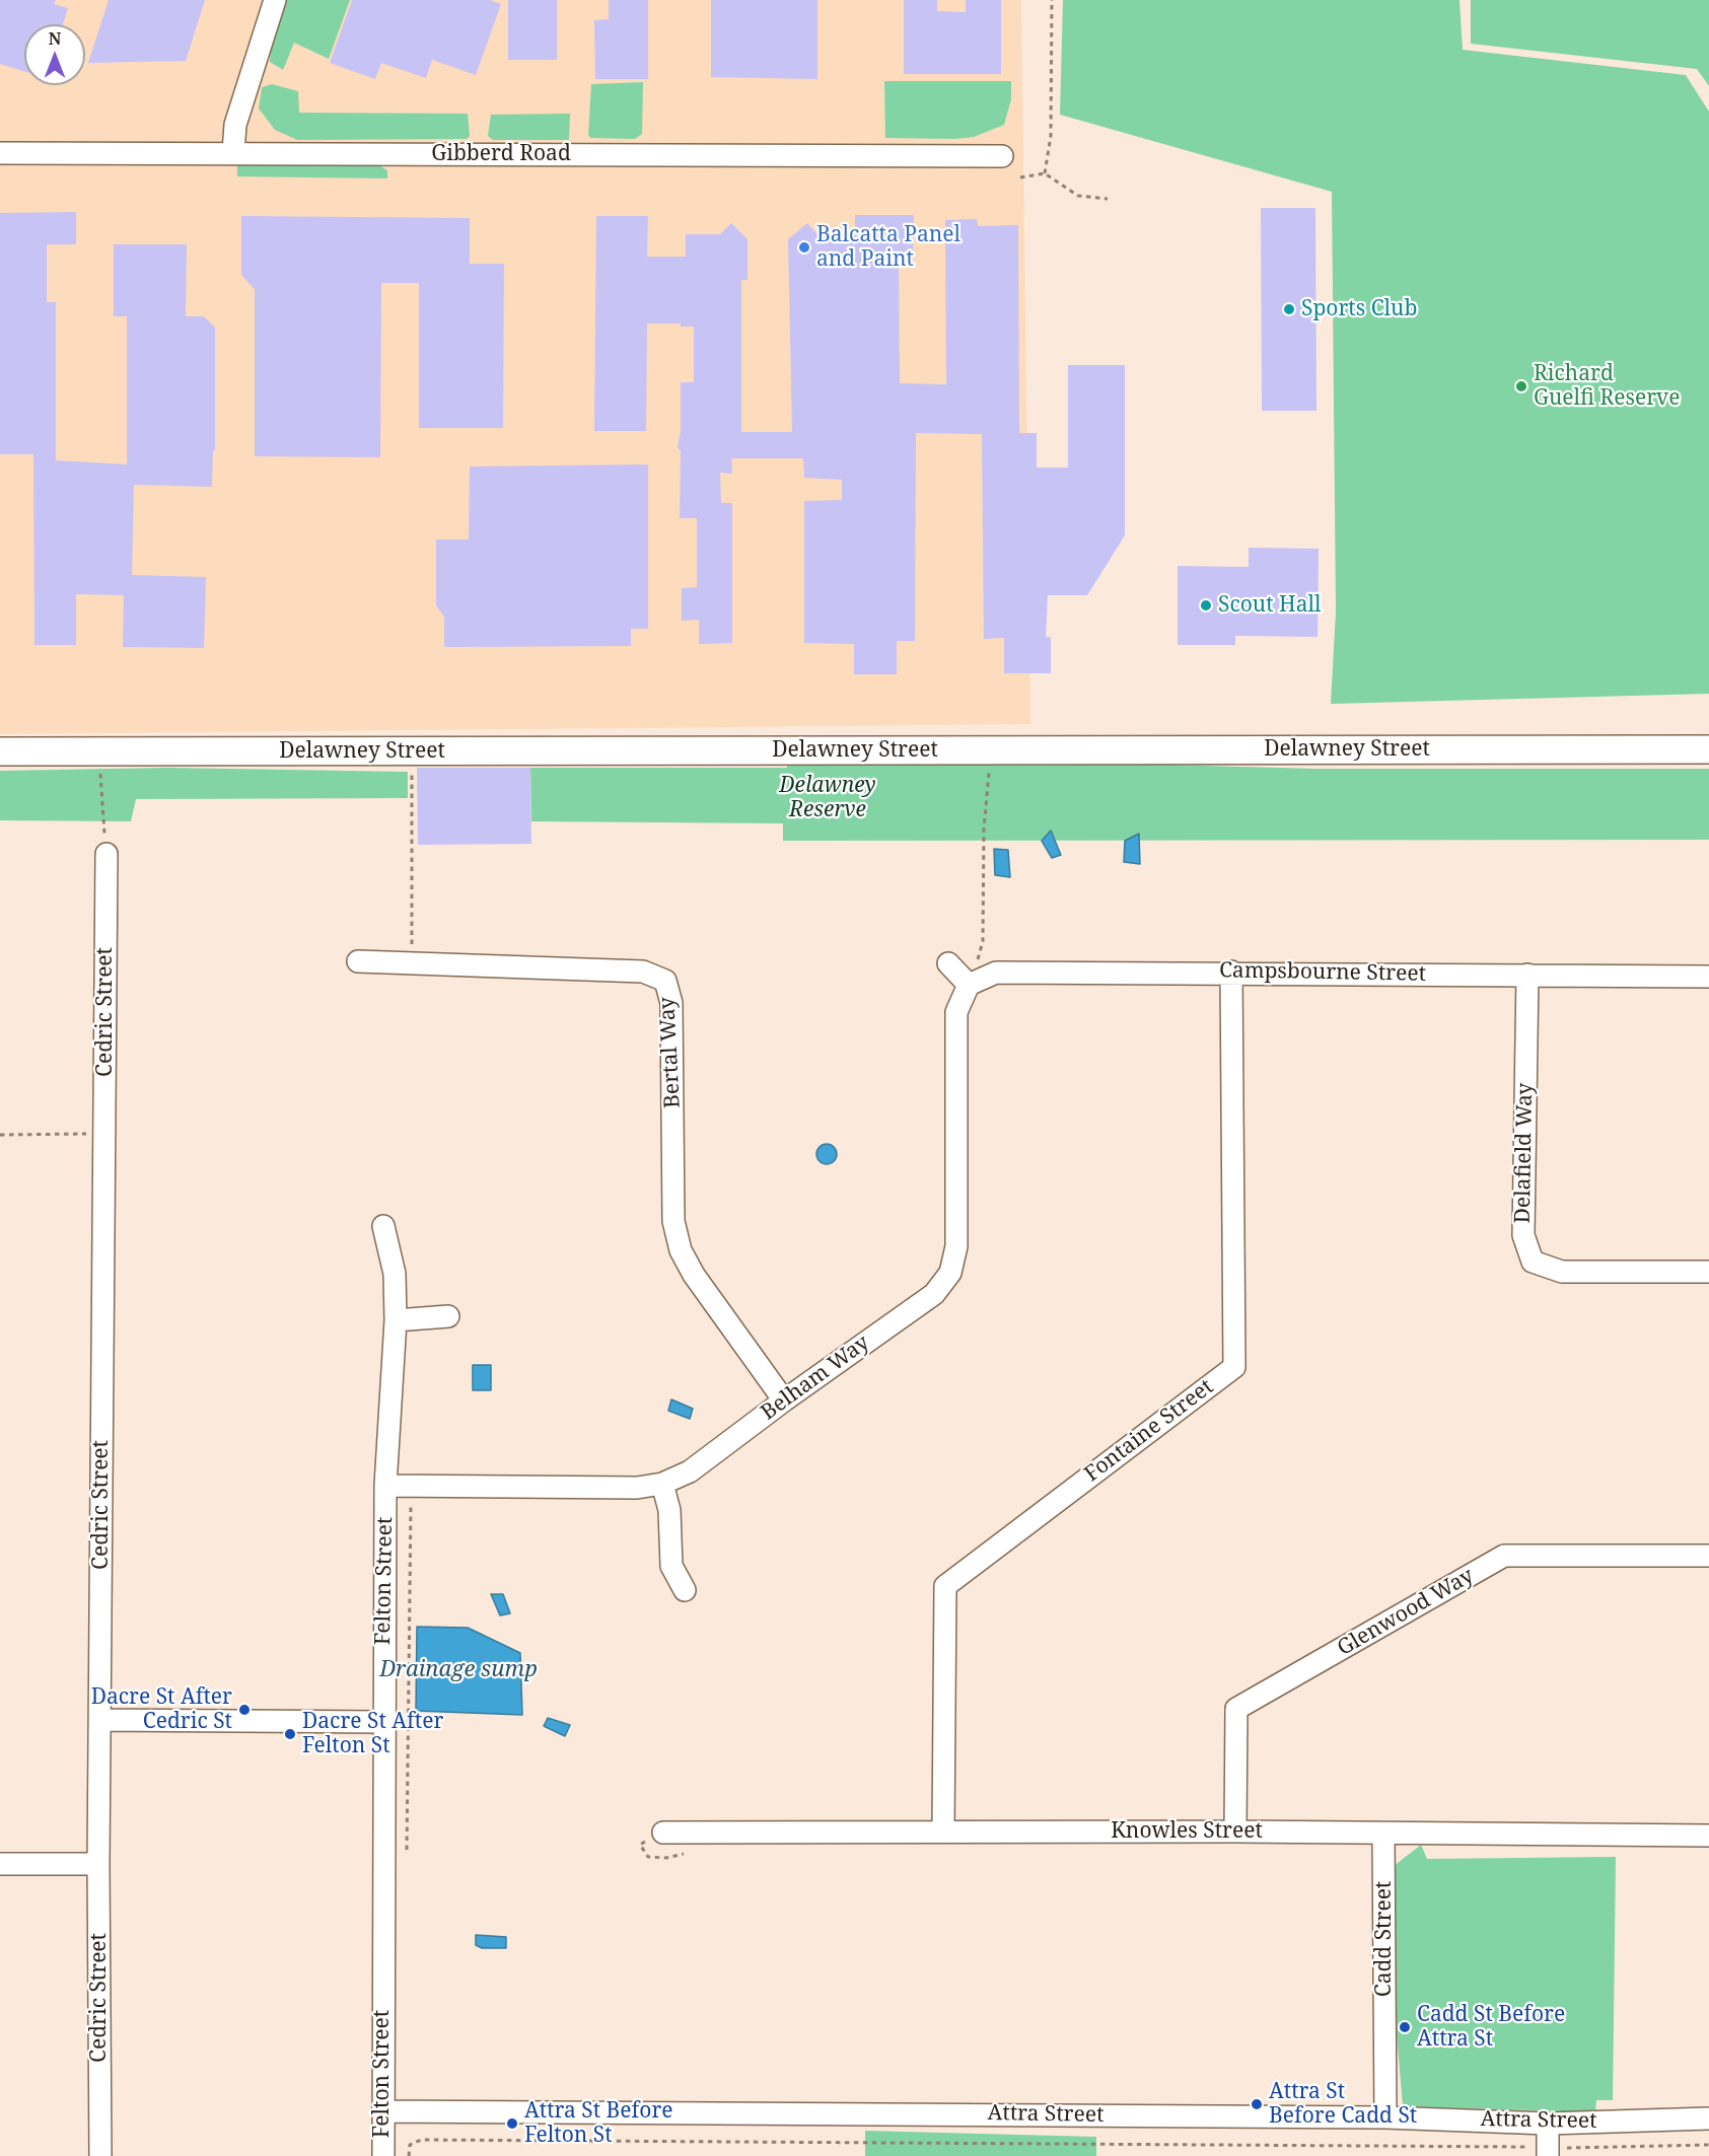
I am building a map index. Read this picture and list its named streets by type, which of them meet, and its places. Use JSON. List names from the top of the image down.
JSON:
{
  "streets": {
    "street": [
      "Gibberd Road",
      "Delawney Street",
      "Campsbourne Street",
      "Cedric Street",
      "Bertal Way",
      "Delafield Way",
      "Belham Way",
      "Fontaine Street",
      "Felton Street",
      "Glenwood Way",
      "Knowles Street",
      "Cadd Street",
      "Attra Street"
    ]
  },
  "crossings": [
    ["Campsbourne Street", "Delafield Way"],
    ["Campsbourne Street", "Belham Way"],
    ["Campsbourne Street", "Fontaine Street"],
    ["Bertal Way", "Belham Way"],
    ["Belham Way", "Felton Street"],
    ["Fontaine Street", "Knowles Street"],
    ["Felton Street", "Attra Street"],
    ["Glenwood Way", "Knowles Street"],
    ["Knowles Street", "Cadd Street"],
    ["Cadd Street", "Attra Street"]
  ],
  "water": ["Drainage sump"],
  "parks": ["Delawney Reserve"],
  "places": [
    "Balcatta Panel and Paint",
    "Sports Club",
    "Richard Guelfi Reserve",
    "Scout Hall",
    "Dacre St After Cedric St",
    "Dacre St After Felton St",
    "Cadd St Before Attra St",
    "Attra St Before Cadd St",
    "Attra St Before Felton St"
  ],
  "north": "top"
}
